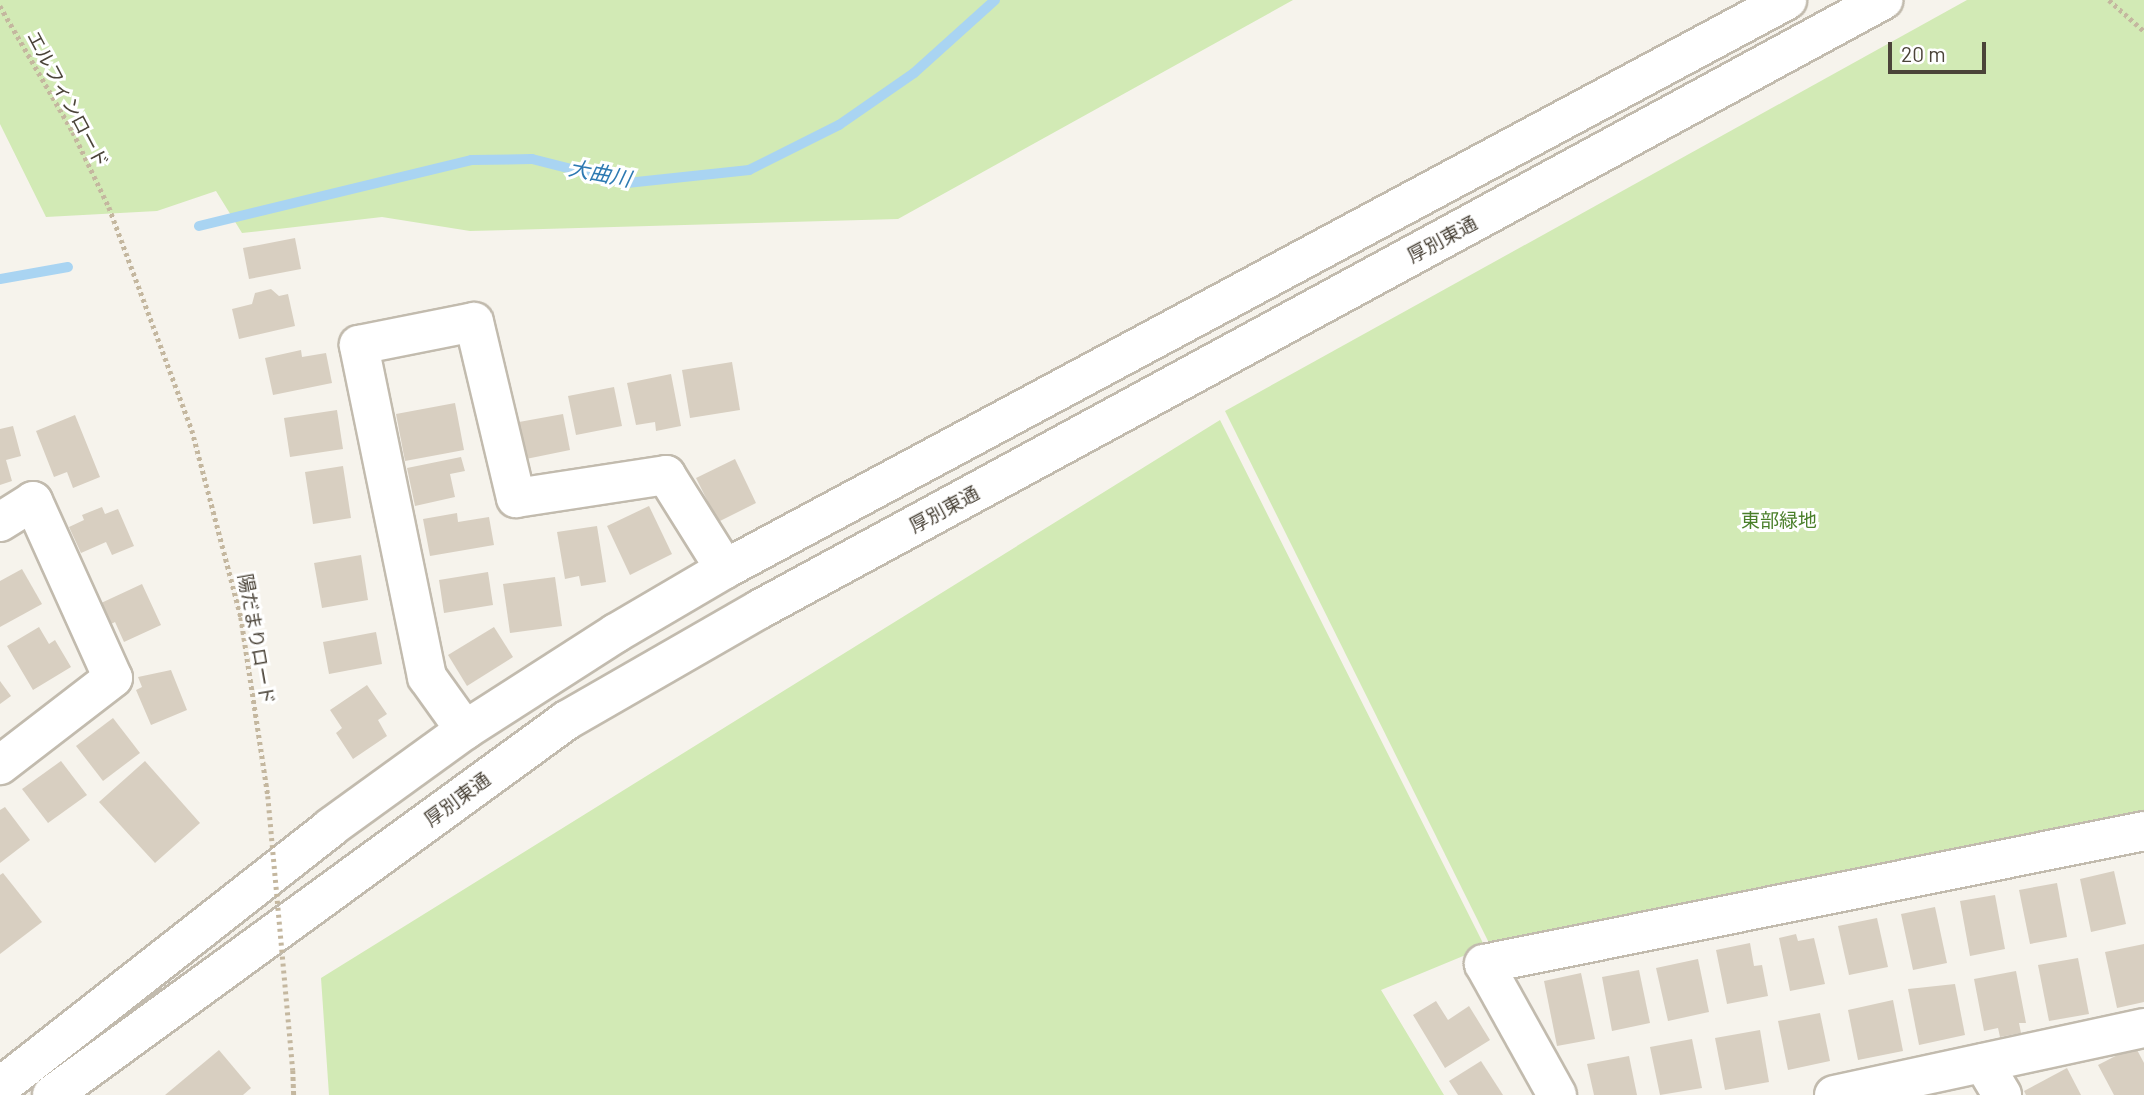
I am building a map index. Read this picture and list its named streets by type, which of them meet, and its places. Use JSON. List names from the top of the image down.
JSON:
{
  "streets": {
    "street": ["厚別東通"],
    "path": ["エルフィンロード", "陽だまりロード"]
  },
  "crossings": [
    ["エルフィンロード", "陽だまりロード"]
  ],
  "water": ["大曲川"],
  "parks": ["東部緑地"],
  "scale_bar": "20 m"
}
